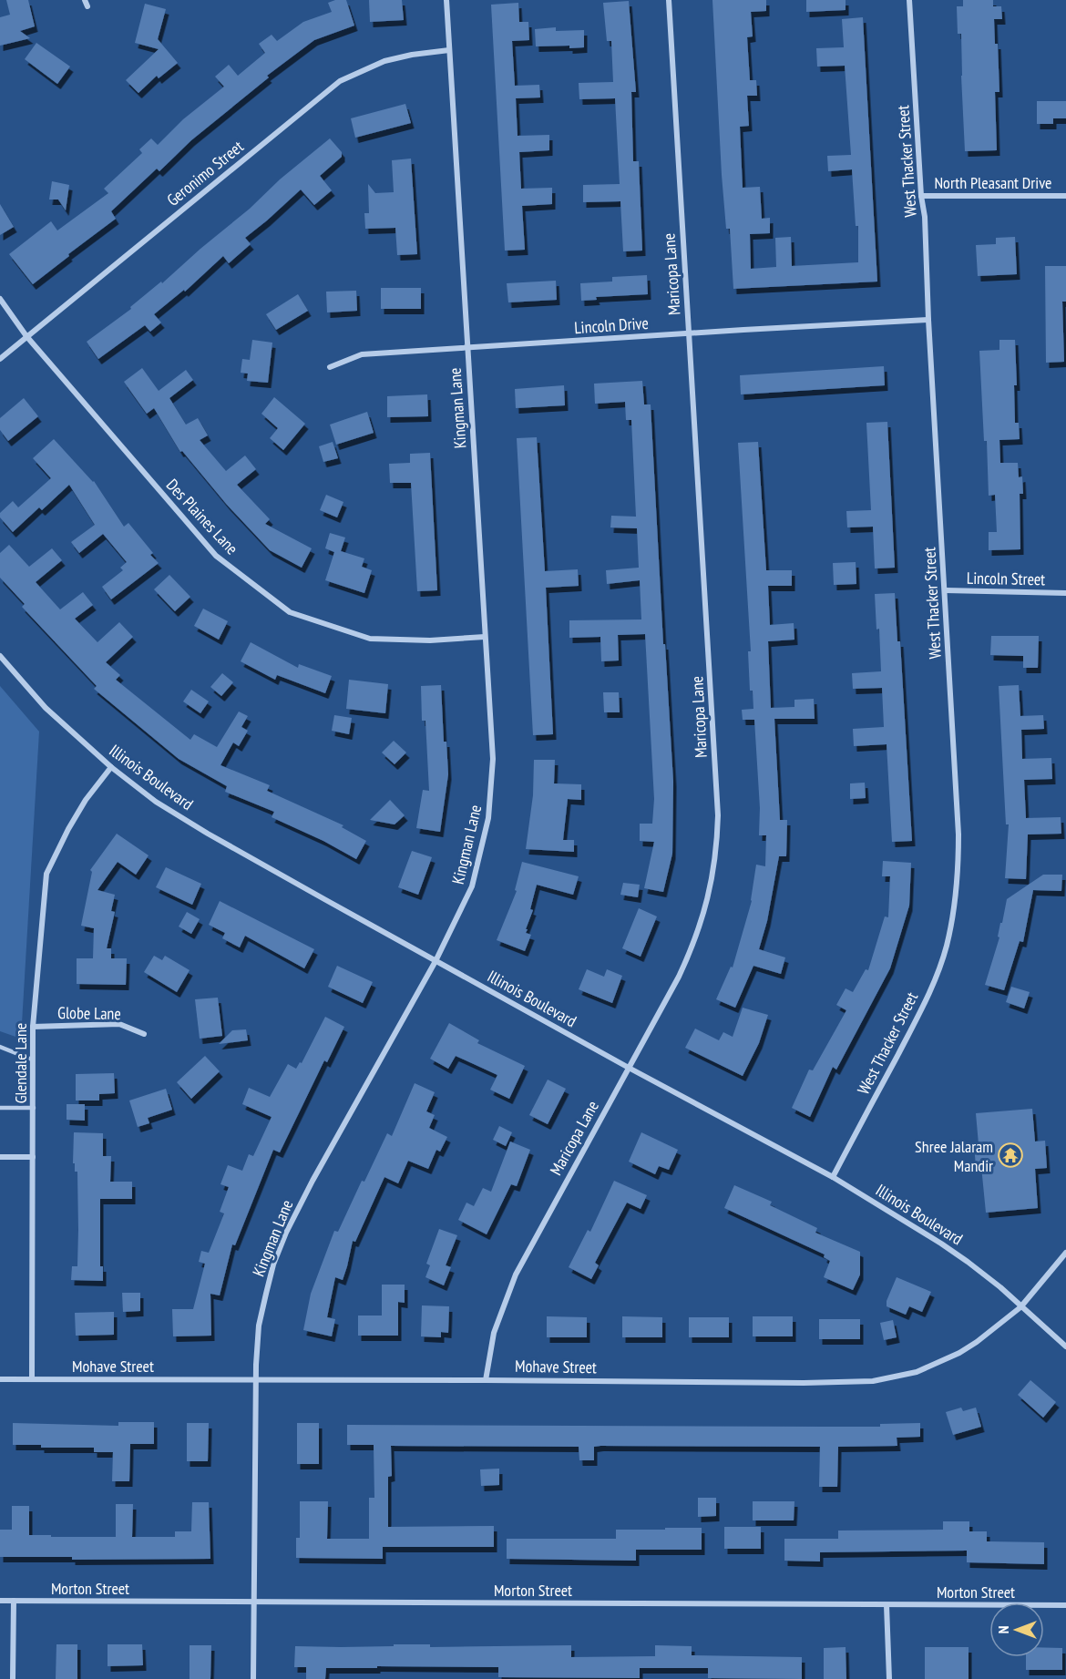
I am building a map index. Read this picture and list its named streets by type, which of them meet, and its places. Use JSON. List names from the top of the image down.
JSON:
{
  "streets": {
    "street": [
      "West Thacker Street",
      "Geronimo Street",
      "North Pleasant Drive",
      "Maricopa Lane",
      "Lincoln Drive",
      "Kingman Lane",
      "Des Plaines Lane",
      "Lincoln Street",
      "Illinois Boulevard",
      "Globe Lane",
      "Glendale Lane",
      "Mohave Street",
      "Morton Street"
    ]
  },
  "crossings": [
    ["West Thacker Street", "North Pleasant Drive"],
    ["West Thacker Street", "Lincoln Drive"],
    ["West Thacker Street", "Lincoln Street"],
    ["West Thacker Street", "Illinois Boulevard"],
    ["Geronimo Street", "Kingman Lane"],
    ["Geronimo Street", "Des Plaines Lane"],
    ["Maricopa Lane", "Lincoln Drive"],
    ["Maricopa Lane", "Illinois Boulevard"],
    ["Maricopa Lane", "Mohave Street"],
    ["Lincoln Drive", "Kingman Lane"],
    ["Kingman Lane", "Des Plaines Lane"],
    ["Kingman Lane", "Illinois Boulevard"],
    ["Kingman Lane", "Mohave Street"],
    ["Kingman Lane", "Morton Street"],
    ["Illinois Boulevard", "Glendale Lane"],
    ["Illinois Boulevard", "Mohave Street"],
    ["Globe Lane", "Glendale Lane"],
    ["Glendale Lane", "Mohave Street"]
  ],
  "places": {
    "temple": ["Shree Jalaram Mandir"]
  },
  "north": "left"
}
